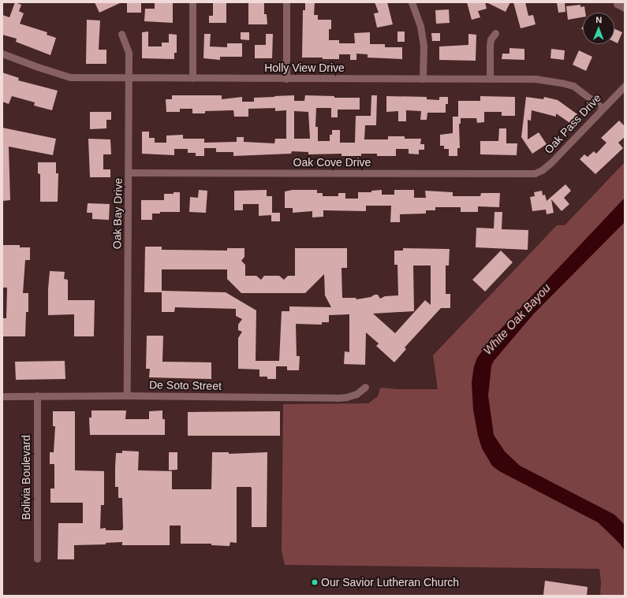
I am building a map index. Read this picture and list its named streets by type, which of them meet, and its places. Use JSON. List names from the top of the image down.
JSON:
{
  "streets": {
    "street": [
      "Holly View Drive",
      "Oak Pass Drive",
      "Oak Cove Drive",
      "Oak Bay Drive",
      "De Soto Street",
      "Bolivia Boulevard"
    ]
  },
  "crossings": [
    ["Holly View Drive", "Oak Pass Drive"],
    ["Holly View Drive", "Oak Bay Drive"],
    ["Oak Pass Drive", "Oak Cove Drive"],
    ["Oak Cove Drive", "Oak Bay Drive"],
    ["Oak Bay Drive", "De Soto Street"],
    ["De Soto Street", "Bolivia Boulevard"]
  ],
  "water": ["White Oak Bayou"],
  "places": ["Our Savior Lutheran Church"],
  "north": "top"
}
